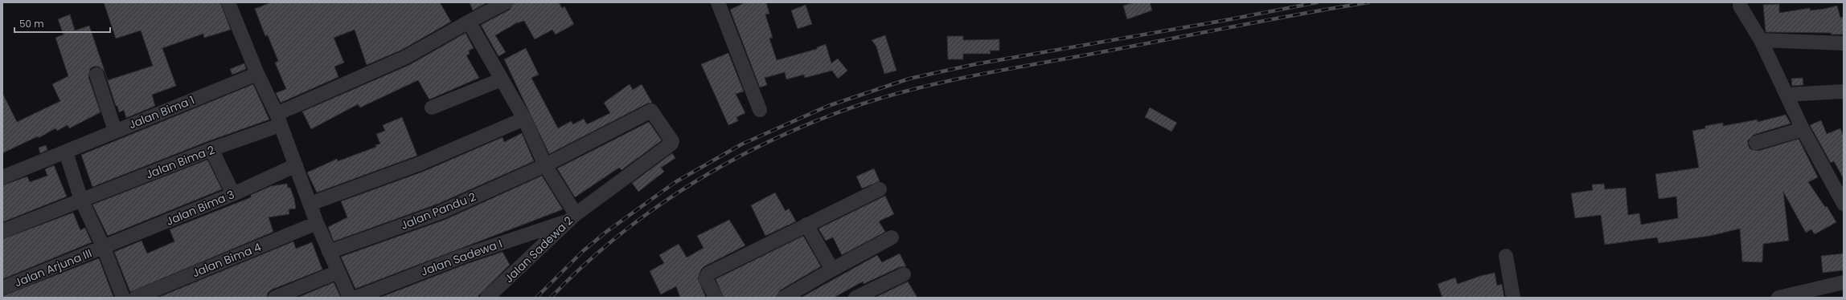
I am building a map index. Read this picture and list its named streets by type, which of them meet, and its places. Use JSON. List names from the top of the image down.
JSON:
{
  "streets": {
    "street": [
      "Jalan Bima 1",
      "Jalan Bima 2",
      "Jalan Bima 3",
      "Jalan Pandu 2",
      "Jalan Sadewa 2",
      "Jalan Sadewa I",
      "Jalan Bima 4",
      "Jalan Arjuna III"
    ]
  },
  "crossings": [
    ["Jalan Bima 3", "Jalan Arjuna III"],
    ["Jalan Pandu 2", "Jalan Sadewa 2"],
    ["Jalan Pandu 2", "Jalan Sadewa I"],
    ["Jalan Sadewa 2", "Jalan Sadewa I"]
  ],
  "scale_bar": "50 m"
}
